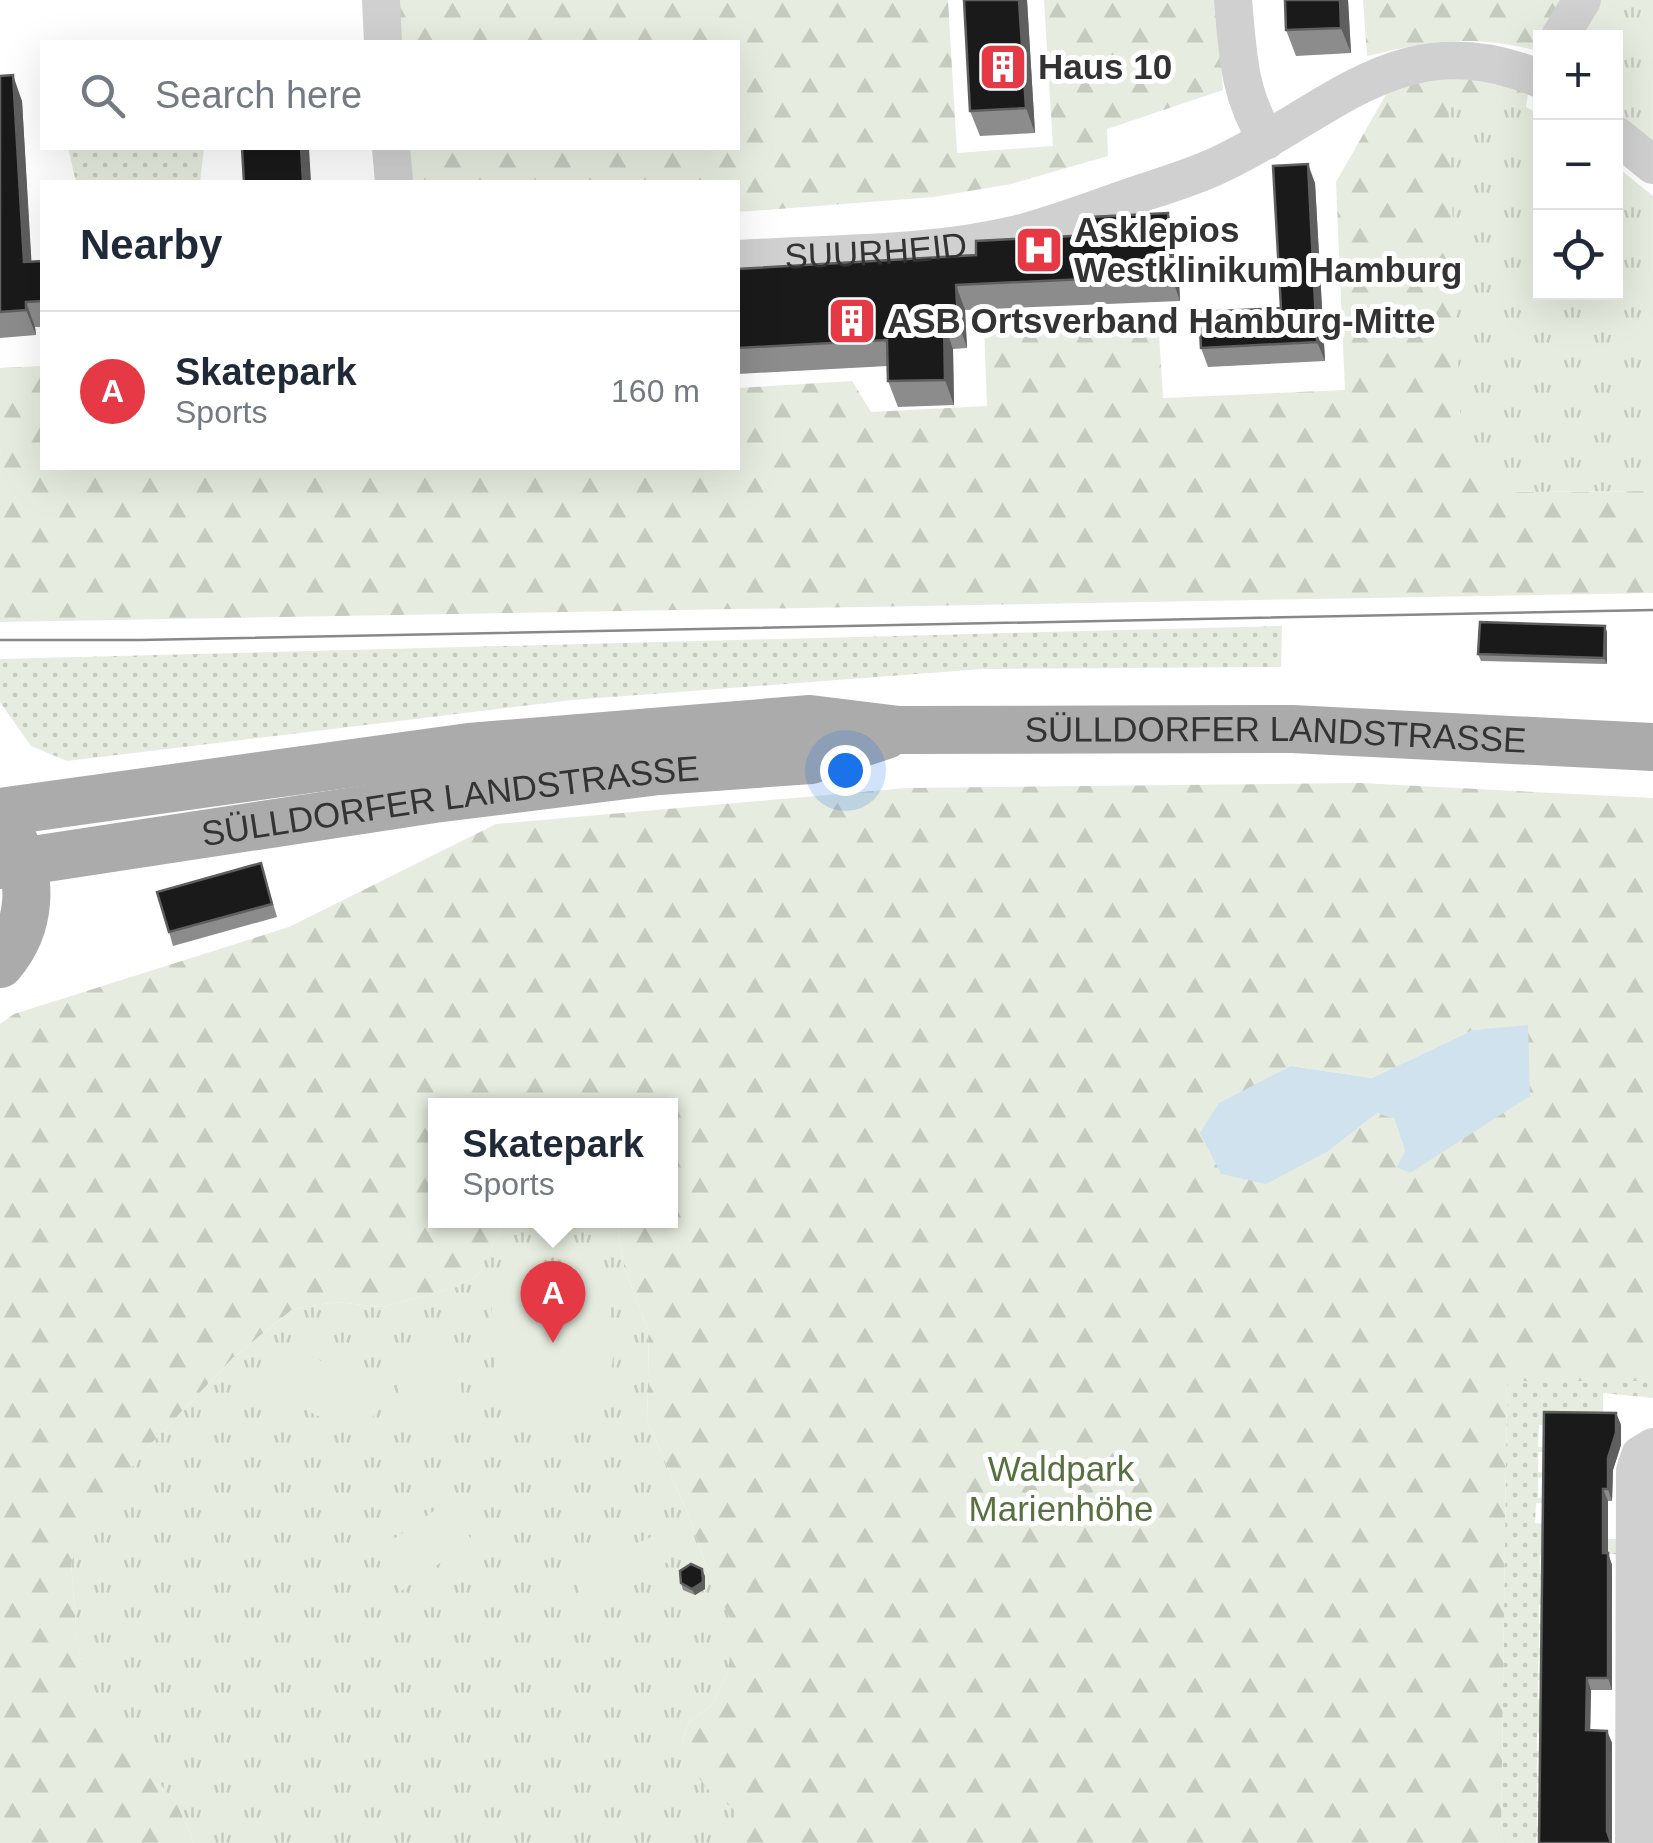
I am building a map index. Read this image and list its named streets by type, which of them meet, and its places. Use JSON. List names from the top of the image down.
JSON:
{
  "streets": {
    "main road": ["SÜLLDORFER LANDSTRASSE"],
    "street": ["SUURHEID"]
  },
  "parks": ["Waldpark Marienhöhe"],
  "places": {
    "building": ["Haus 10", "ASB Ortsverband Hamburg-Mitte"],
    "hospital": ["Asklepios Westklinikum Hamburg"]
  },
  "page": {
    "map_buttons": ["+", "−"],
    "search": "Search here",
    "heading": "Nearby",
    "list": [
      {
        "mark": "A",
        "name": "Skatepark",
        "note": "Sports",
        "value": "160 m"
      }
    ],
    "popup": ["Skatepark", "Sports"],
    "pins": "A"
  }
}
